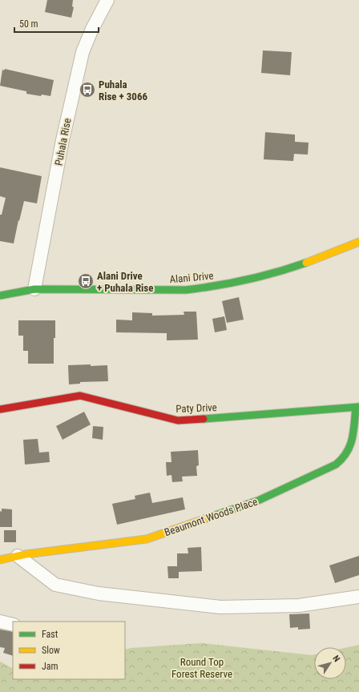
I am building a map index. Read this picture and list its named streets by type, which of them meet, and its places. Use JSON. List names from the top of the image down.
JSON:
{
  "streets": {
    "street": [
      "Puhala Rise",
      "Alani Drive",
      "Paty Drive",
      "Beaumont Woods Place"
    ]
  },
  "crossings": [
    ["Puhala Rise", "Alani Drive"],
    ["Paty Drive", "Beaumont Woods Place"]
  ],
  "parks": ["Round Top Forest Reserve"],
  "places": {
    "bus stop": ["Puhala Rise + 3066", "Alani Drive + Puhala Rise"]
  },
  "legend": ["Fast", "Slow", "Jam"],
  "scale_bar": "50 m",
  "north": "top right"
}
